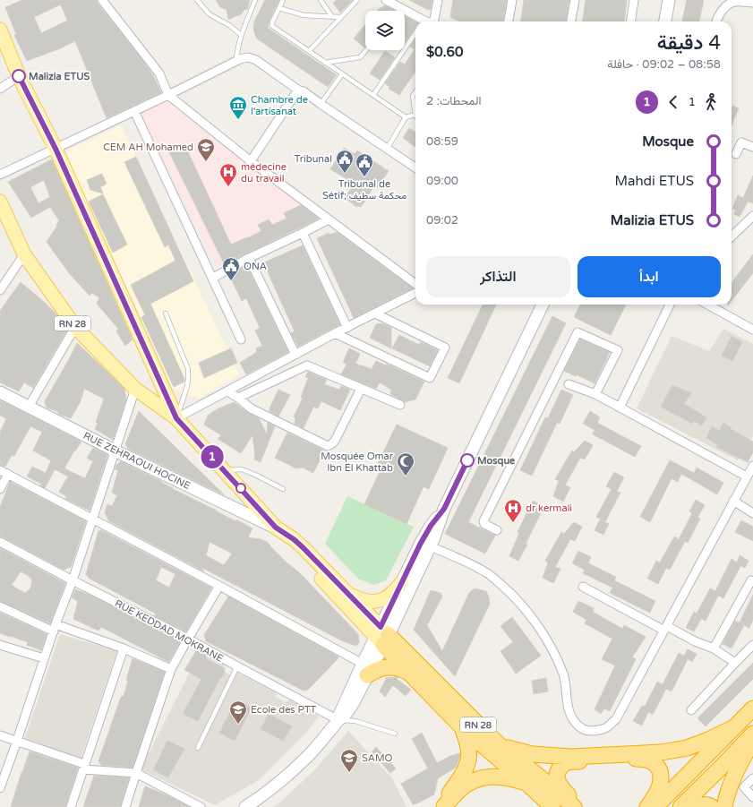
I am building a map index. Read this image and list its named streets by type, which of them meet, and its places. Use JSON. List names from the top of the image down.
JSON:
{
  "streets": {
    "highway": ["RN 28"],
    "main road": ["RUE ZEHRAOUI HOCINE"],
    "street": ["RUE KEDDAD MOKRANE"]
  },
  "crossings": [
    ["RN 28", "RUE ZEHRAOUI HOCINE"]
  ],
  "places": {
    "other": ["Malizia ETUS", "Mosque"],
    "museum": ["Chambre de l'artisanat"],
    "school or university": ["CEM AH Mohamed", "Ecole des PTT", "SAMO"],
    "public building": ["Tribunal", "Tribunal de Sétif; محكمة سطيف", "ONA"],
    "hospital": ["médecine du travail", "dr kermali"],
    "mosque": ["Mosquée Omar Ibn El Khattab"]
  },
  "lines": ["bus line 1"],
  "page": {
    "on_map": "1",
    "heading": ["4 دقيقة", "08:58 – 09:02 · حافلة", "$0.60"],
    "legs": ["1", "1", "المحطات: 2"],
    "list": [
      {
        "name": "Mosque",
        "value": "08:59"
      },
      {
        "name": "Mahdi ETUS",
        "value": "09:00"
      },
      {
        "name": "Malizia ETUS",
        "value": "09:02"
      }
    ],
    "buttons": ["ابدأ", "التذاكر"]
  }
}
